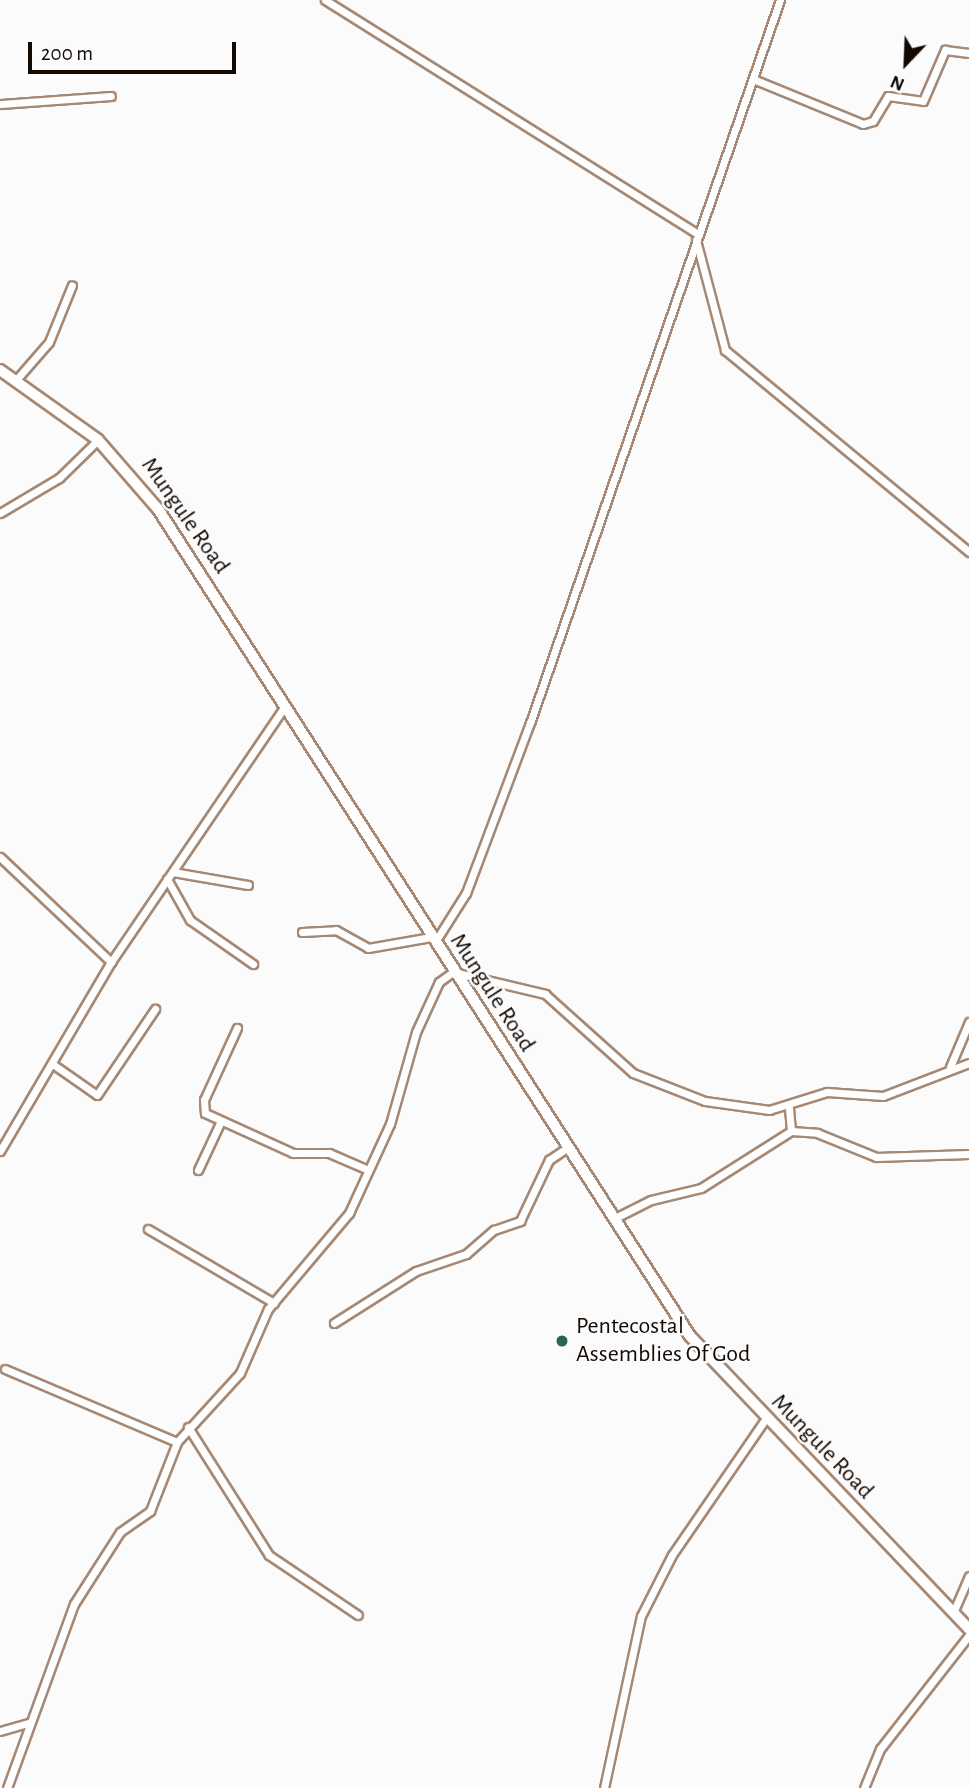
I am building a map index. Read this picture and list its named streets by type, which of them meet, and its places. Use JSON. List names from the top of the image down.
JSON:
{
  "streets": {
    "street": ["Mungule Road"]
  },
  "places": ["Pentecostal Assemblies Of God"],
  "scale_bar": "200 m",
  "north": "bottom left"
}
